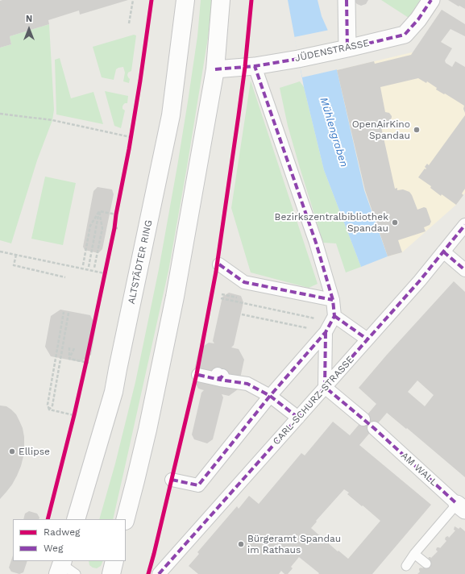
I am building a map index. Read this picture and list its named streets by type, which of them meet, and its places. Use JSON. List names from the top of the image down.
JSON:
{
  "streets": {
    "main road": ["ALTSTÄDTER RING"],
    "street": ["JÜDENSTRASSE", "CARL-SCHURZ-STRASSE", "AM WALL"]
  },
  "water": ["Mühlengraben"],
  "places": [
    "OpenAirKino Spandau",
    "Bezirkszentralbibliothek Spandau",
    "Ellipse",
    "Bürgeramt Spandau im Rathaus"
  ],
  "legend": ["Radweg", "Weg"],
  "north": "top"
}
